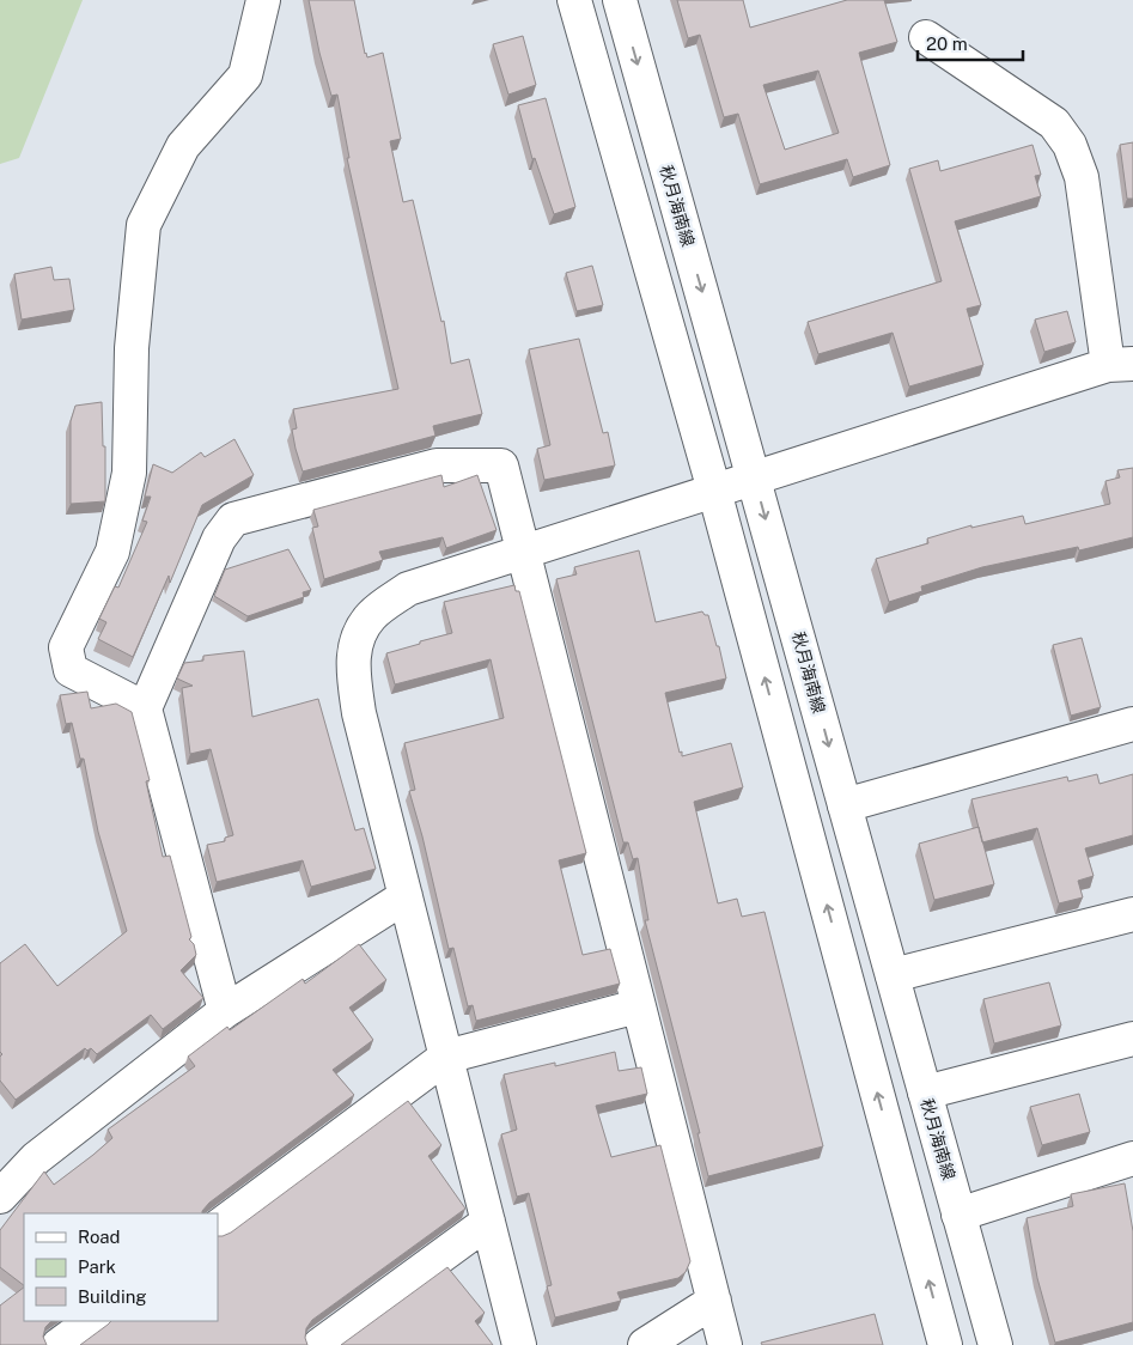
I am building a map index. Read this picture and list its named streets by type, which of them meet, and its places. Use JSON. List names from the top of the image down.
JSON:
{
  "streets": {
    "street": ["秋月海南線"]
  },
  "legend": ["Road", "Park", "Building"],
  "scale_bar": "20 m"
}
